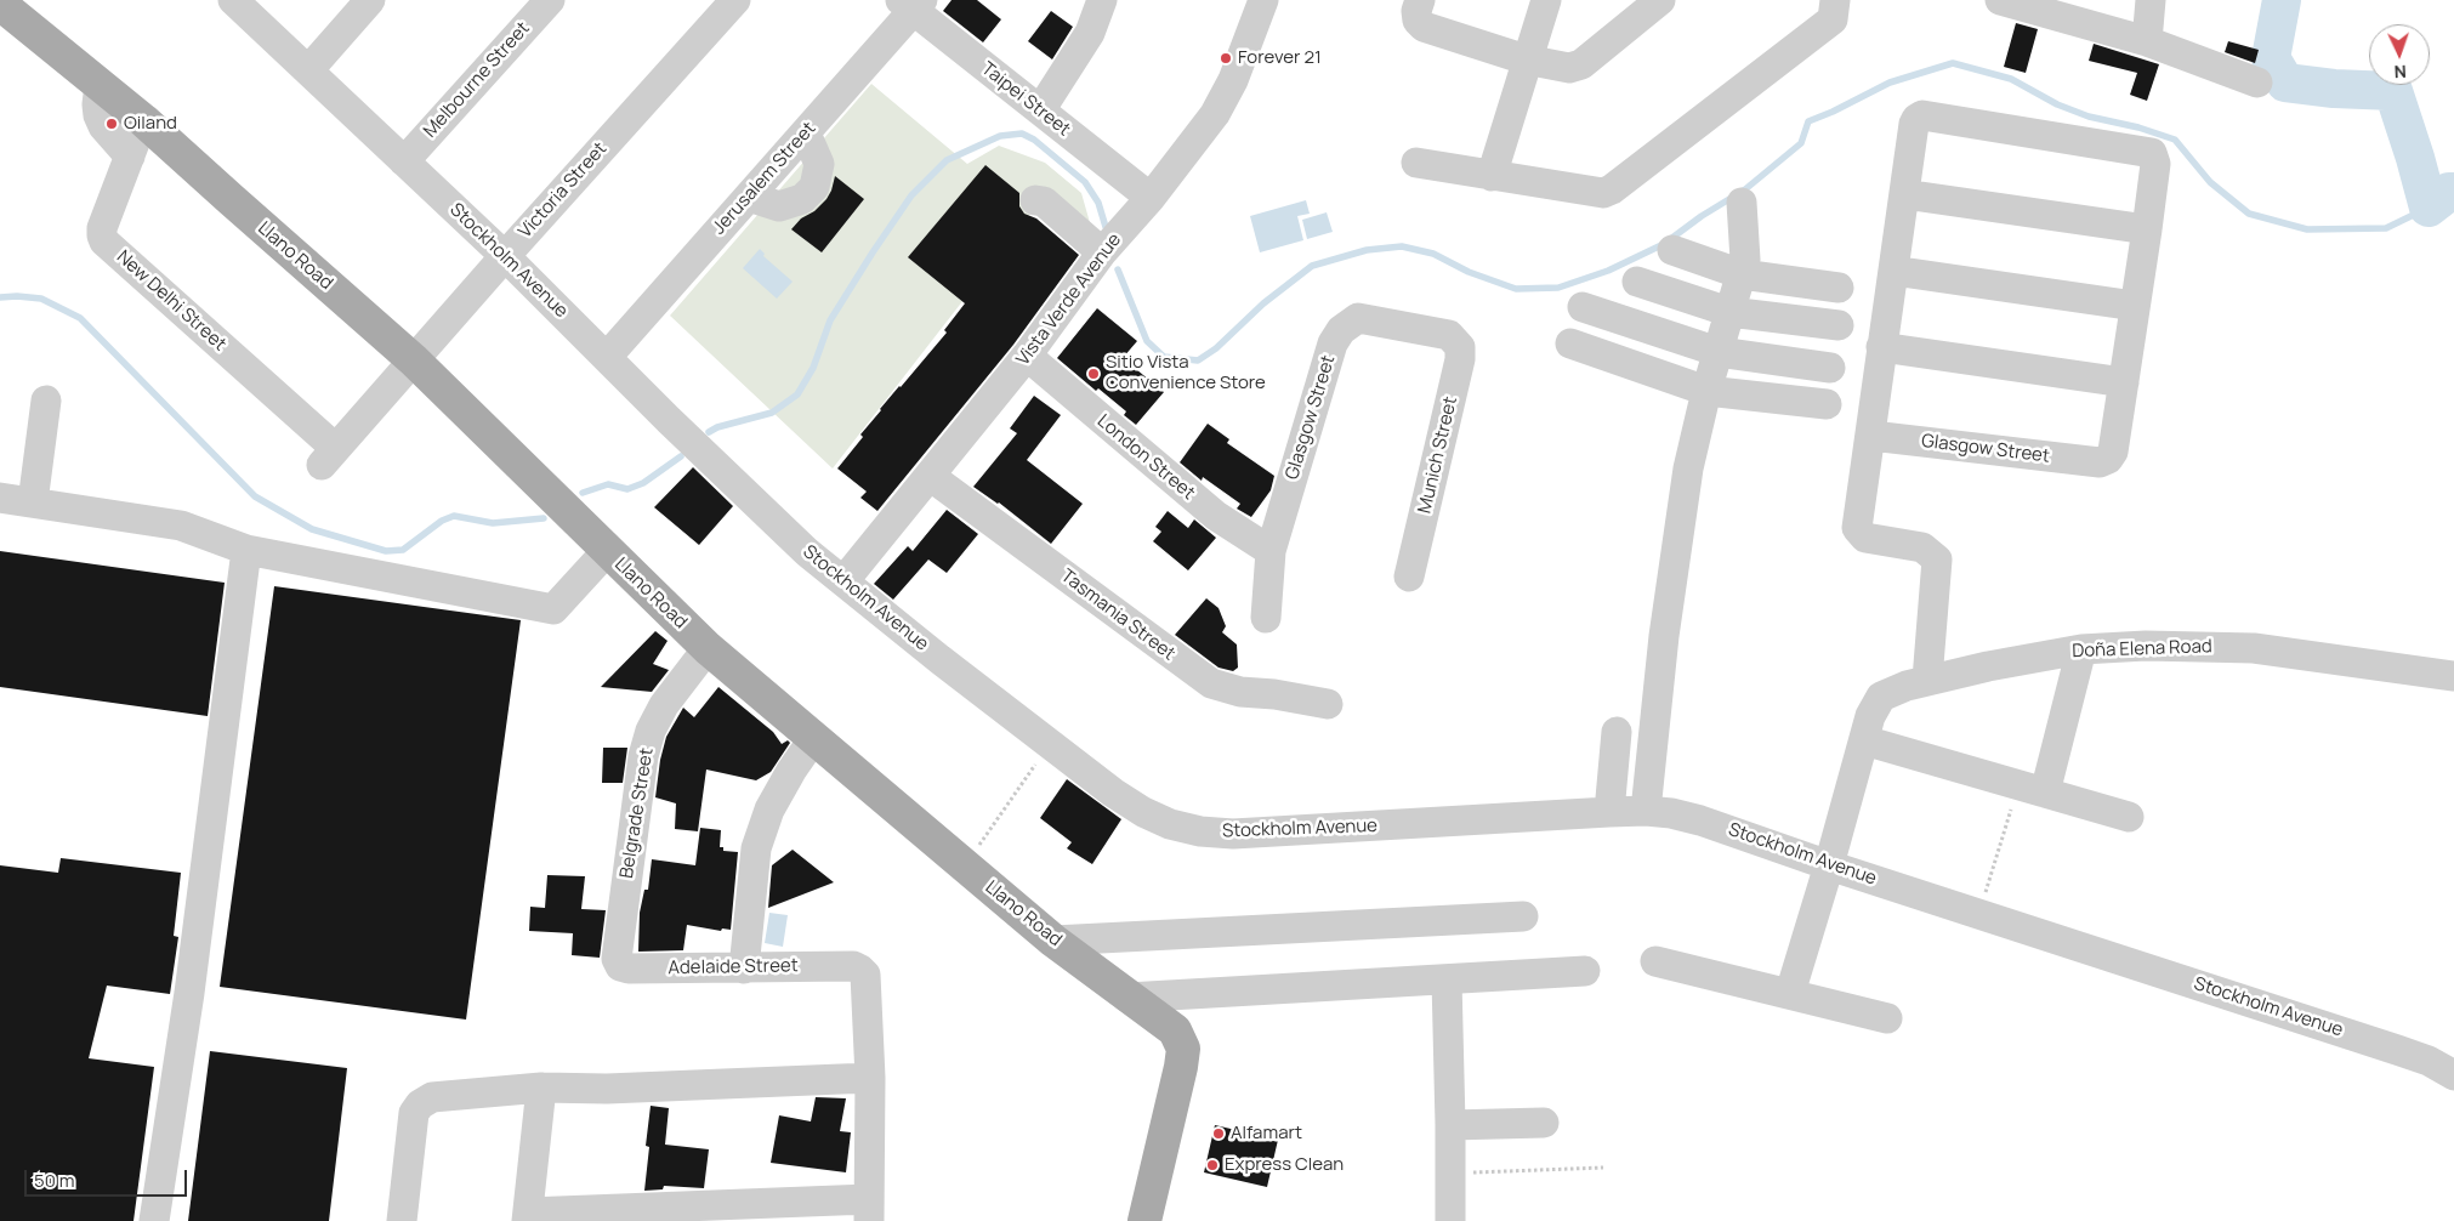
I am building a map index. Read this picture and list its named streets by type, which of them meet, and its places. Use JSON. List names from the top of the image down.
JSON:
{
  "streets": {
    "main road": ["Llano Road"],
    "street": [
      "Melbourne Street",
      "Taipei Street",
      "Jerusalem Street",
      "Victoria Street",
      "Stockholm Avenue",
      "Vista Verde Avenue",
      "New Delhi Street",
      "Glasgow Street",
      "Munich Street",
      "London Street",
      "Tasmania Street",
      "Doña Elena Road",
      "Belgrade Street",
      "Adelaide Street"
    ]
  },
  "crossings": [
    ["Melbourne Street", "Stockholm Avenue"],
    ["Taipei Street", "Jerusalem Street"],
    ["Taipei Street", "Vista Verde Avenue"],
    ["Jerusalem Street", "Stockholm Avenue"],
    ["Victoria Street", "Llano Road"],
    ["Victoria Street", "Stockholm Avenue"],
    ["Victoria Street", "New Delhi Street"],
    ["Llano Road", "New Delhi Street"],
    ["Llano Road", "Belgrade Street"],
    ["Stockholm Avenue", "Vista Verde Avenue"],
    ["Stockholm Avenue", "Doña Elena Road"],
    ["Vista Verde Avenue", "London Street"],
    ["Vista Verde Avenue", "Tasmania Street"],
    ["Glasgow Street", "Munich Street"],
    ["Glasgow Street", "London Street"],
    ["Belgrade Street", "Adelaide Street"]
  ],
  "places": [
    "Forever 21",
    "Oiland",
    "Sitio Vista Convenience Store",
    "Alfamart",
    "Express Clean"
  ],
  "scale_bar": "50 m",
  "north": "bottom"
}
